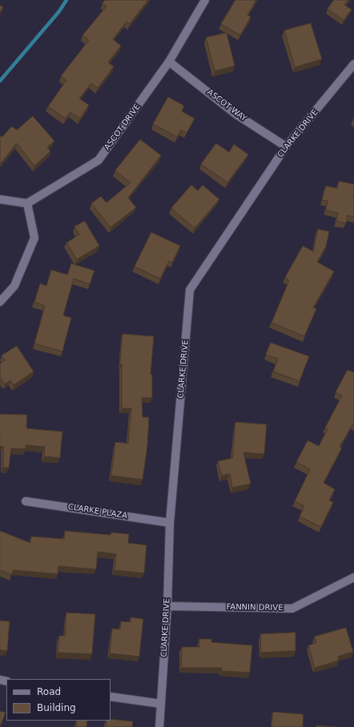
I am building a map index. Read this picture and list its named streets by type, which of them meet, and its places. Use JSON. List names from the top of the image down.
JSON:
{
  "streets": {
    "street": [
      "ASCOT WAY",
      "ASCOT DRIVE",
      "CLARKE DRIVE",
      "CLARKE PLAZA",
      "FANNIN DRIVE"
    ]
  },
  "crossings": [
    ["ASCOT WAY", "ASCOT DRIVE"],
    ["ASCOT WAY", "CLARKE DRIVE"],
    ["CLARKE DRIVE", "CLARKE PLAZA"],
    ["CLARKE DRIVE", "FANNIN DRIVE"]
  ],
  "legend": ["Road", "Building"]
}
